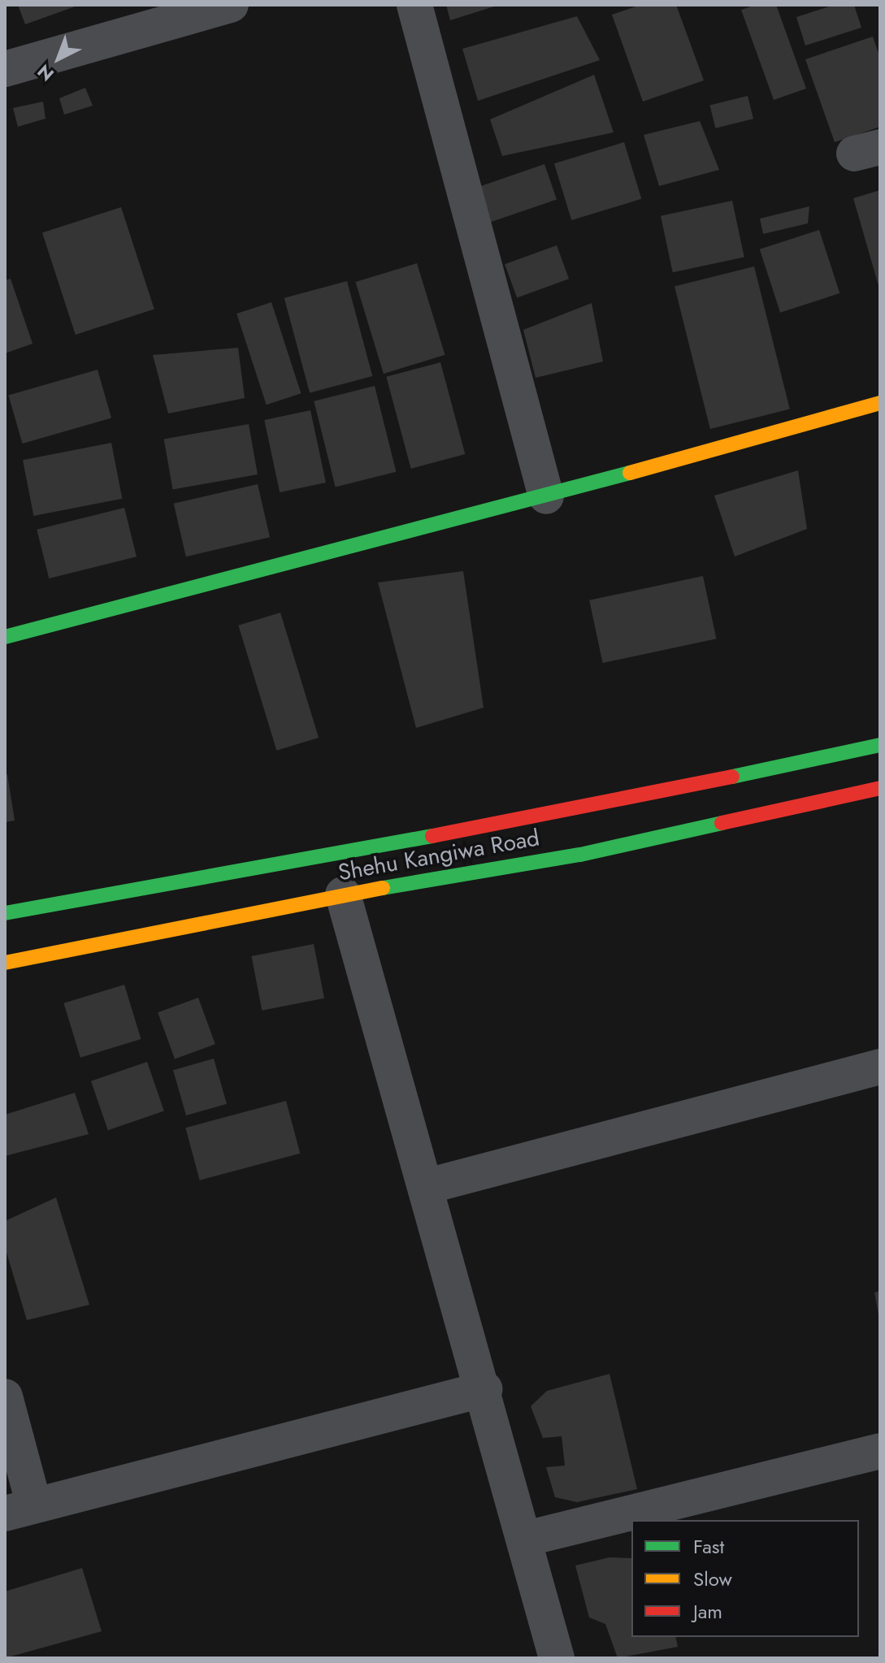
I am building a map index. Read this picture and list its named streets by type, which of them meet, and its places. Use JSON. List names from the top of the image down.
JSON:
{
  "streets": {
    "main road": ["Shehu Kangiwa Road"]
  },
  "legend": ["Fast", "Slow", "Jam"],
  "north": "bottom left"
}
